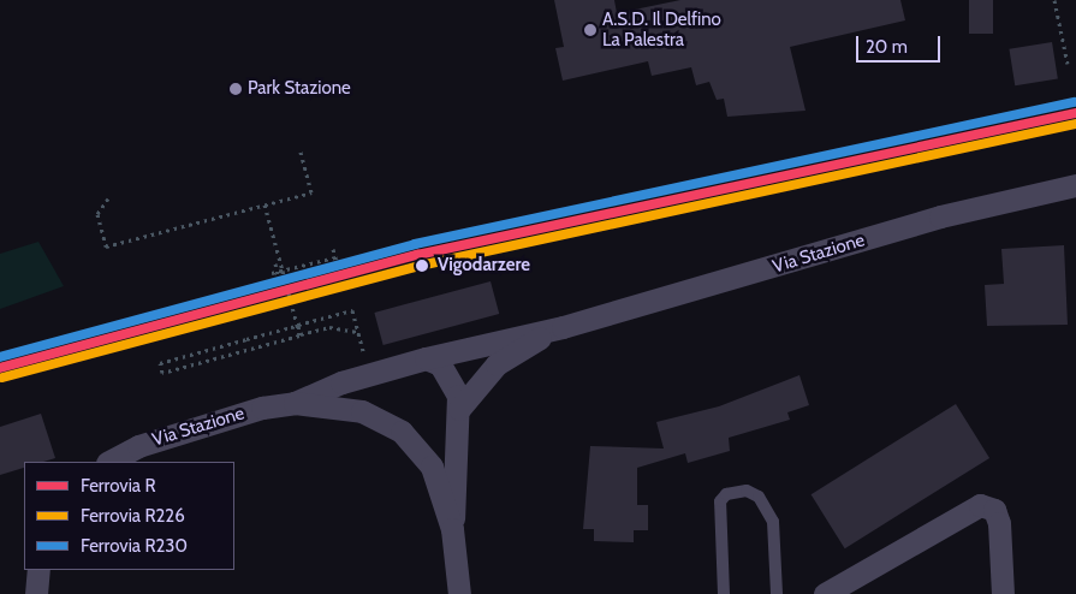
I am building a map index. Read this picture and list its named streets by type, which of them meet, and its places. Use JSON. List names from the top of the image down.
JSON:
{
  "streets": {
    "street": ["Via Stazione"]
  },
  "places": ["A.S.D. Il Delfino La Palestra", "Park Stazione", "Vigodarzere"],
  "lines": ["rail line R230", "rail line R", "rail line R226"],
  "legend": ["Ferrovia R", "Ferrovia R226", "Ferrovia R230"],
  "scale_bar": "20 m"
}
